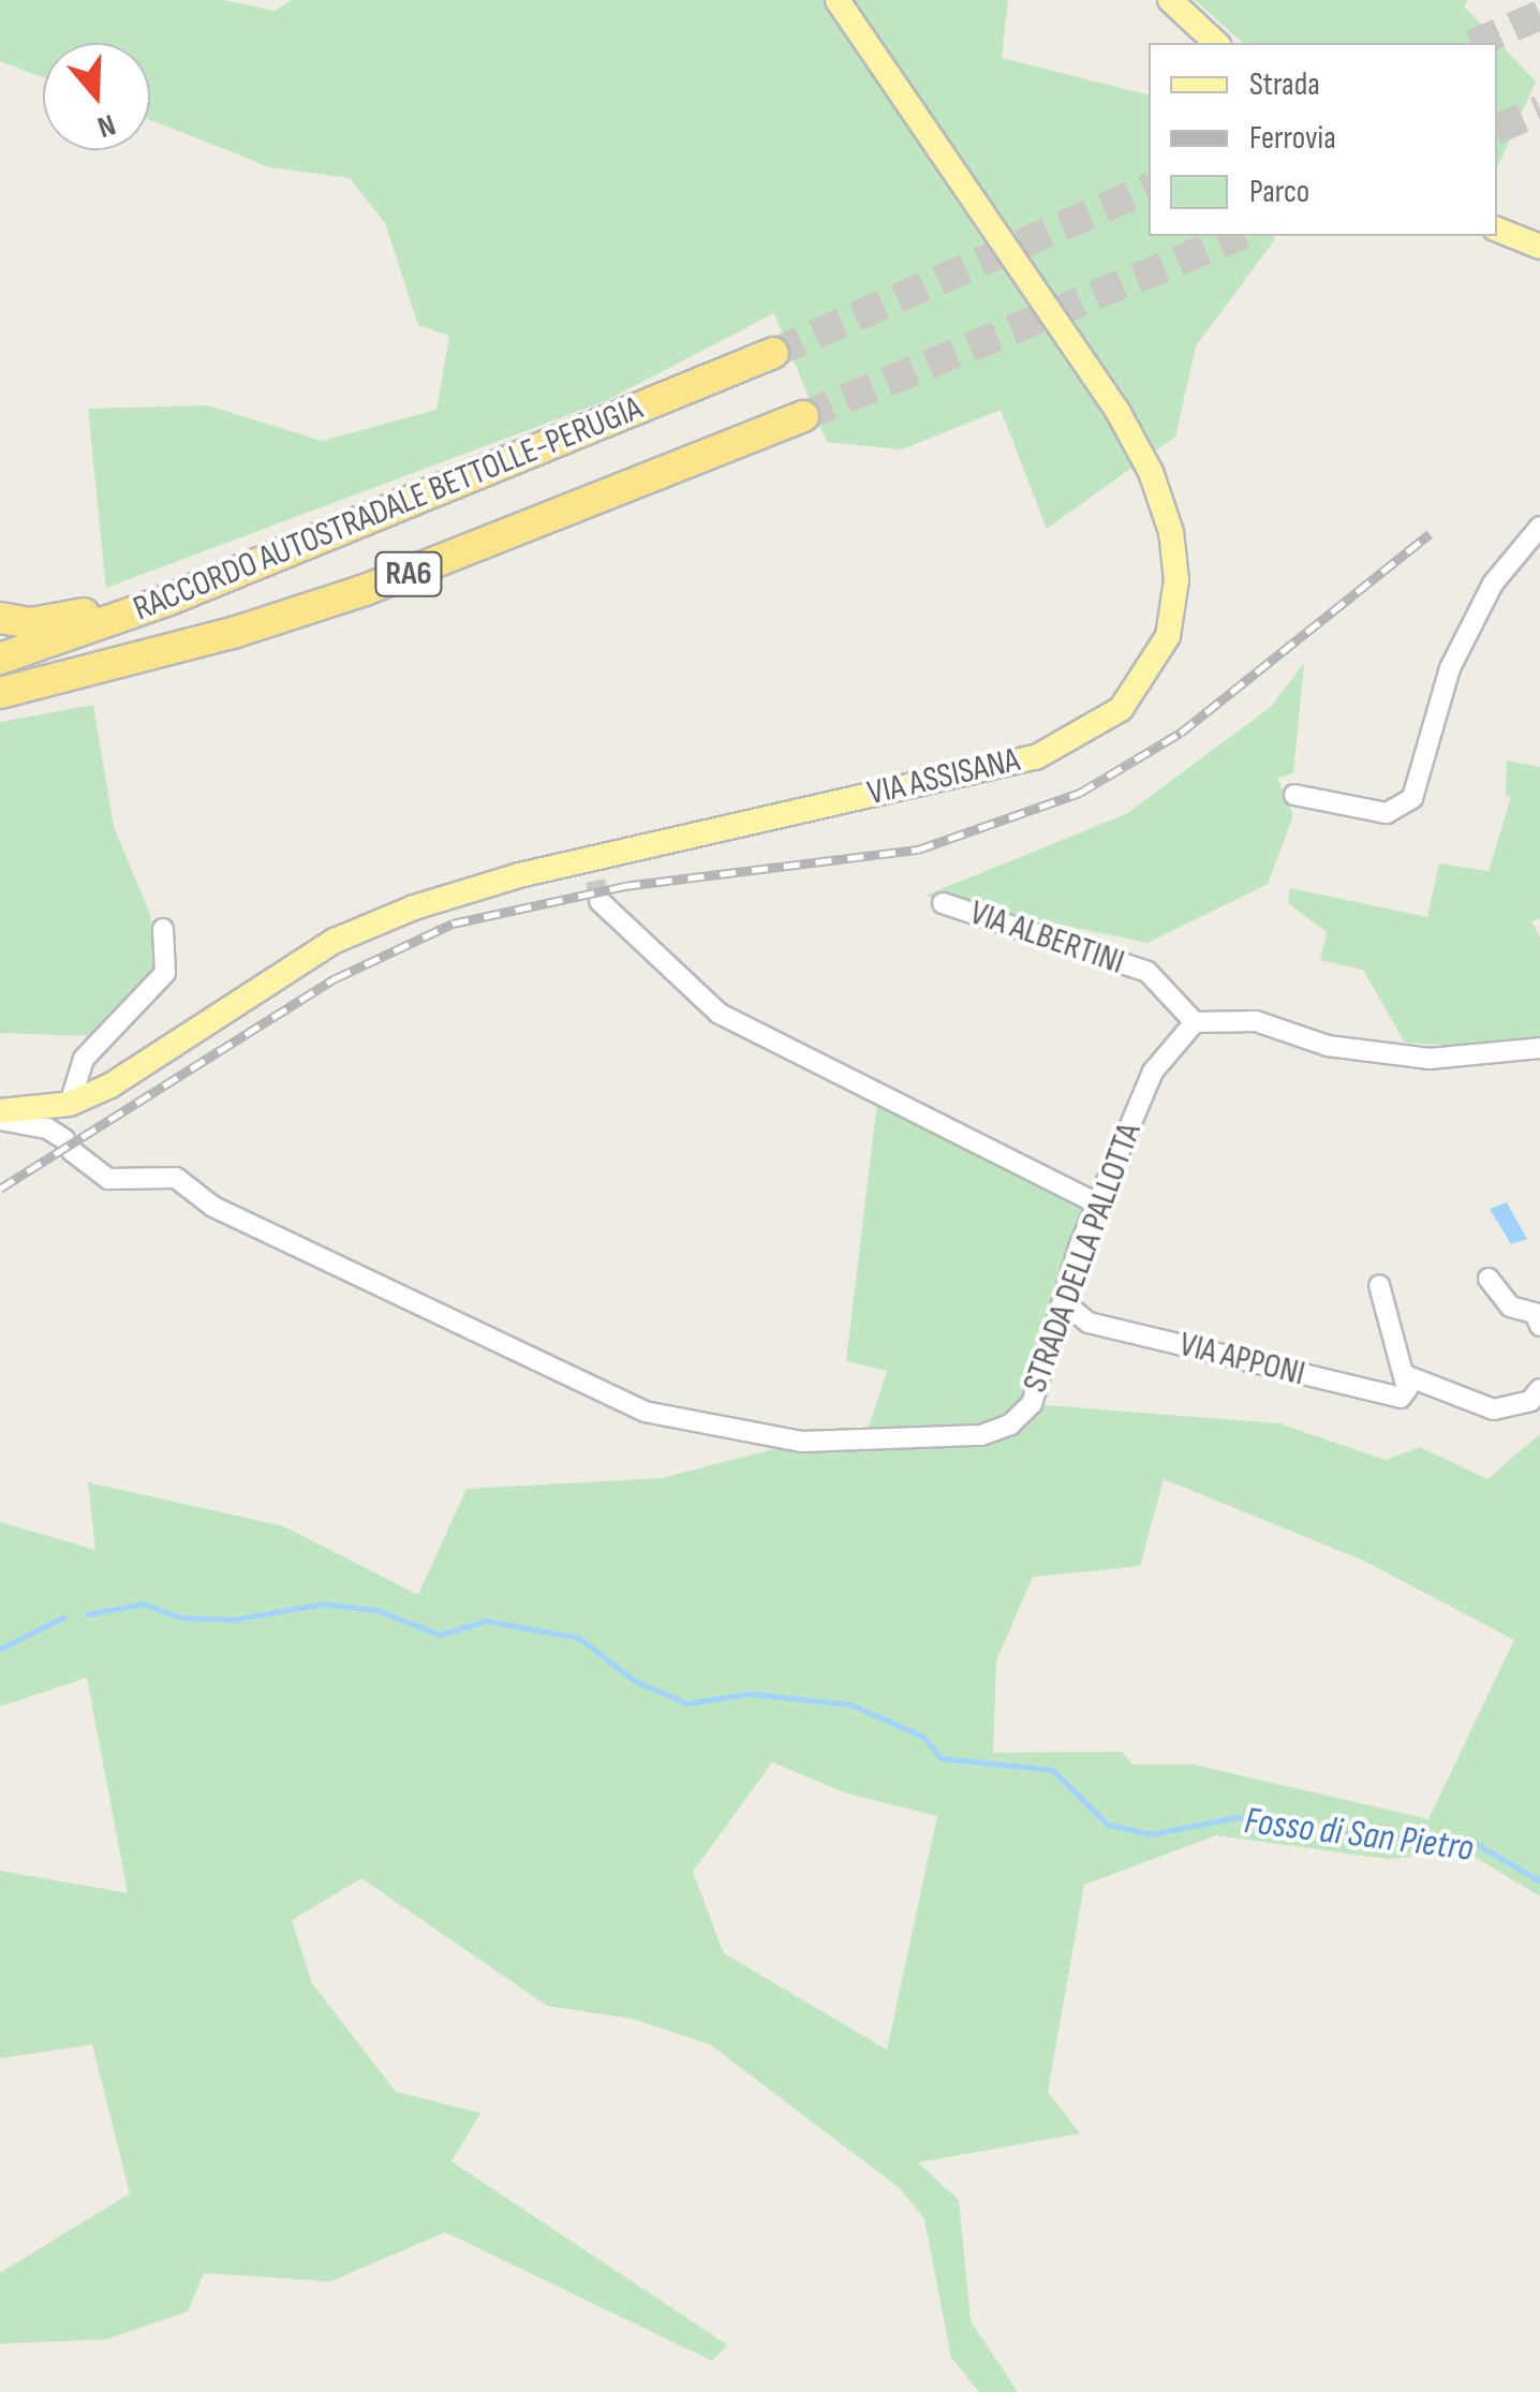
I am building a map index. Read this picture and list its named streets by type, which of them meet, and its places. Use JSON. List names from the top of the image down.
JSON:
{
  "streets": {
    "highway": ["RACCORDO AUTOSTRADALE BETTOLLE-PERUGIA", "RA6"],
    "main road": ["VIA ASSISANA"],
    "street": ["VIA ALBERTINI", "STRADA DELLA PALLOTTA", "VIA APPONI"]
  },
  "crossings": [
    ["VIA ALBERTINI", "STRADA DELLA PALLOTTA"],
    ["STRADA DELLA PALLOTTA", "VIA APPONI"]
  ],
  "water": ["Fosso di San Pietro"],
  "legend": ["Strada", "Ferrovia", "Parco"],
  "north": "bottom"
}
